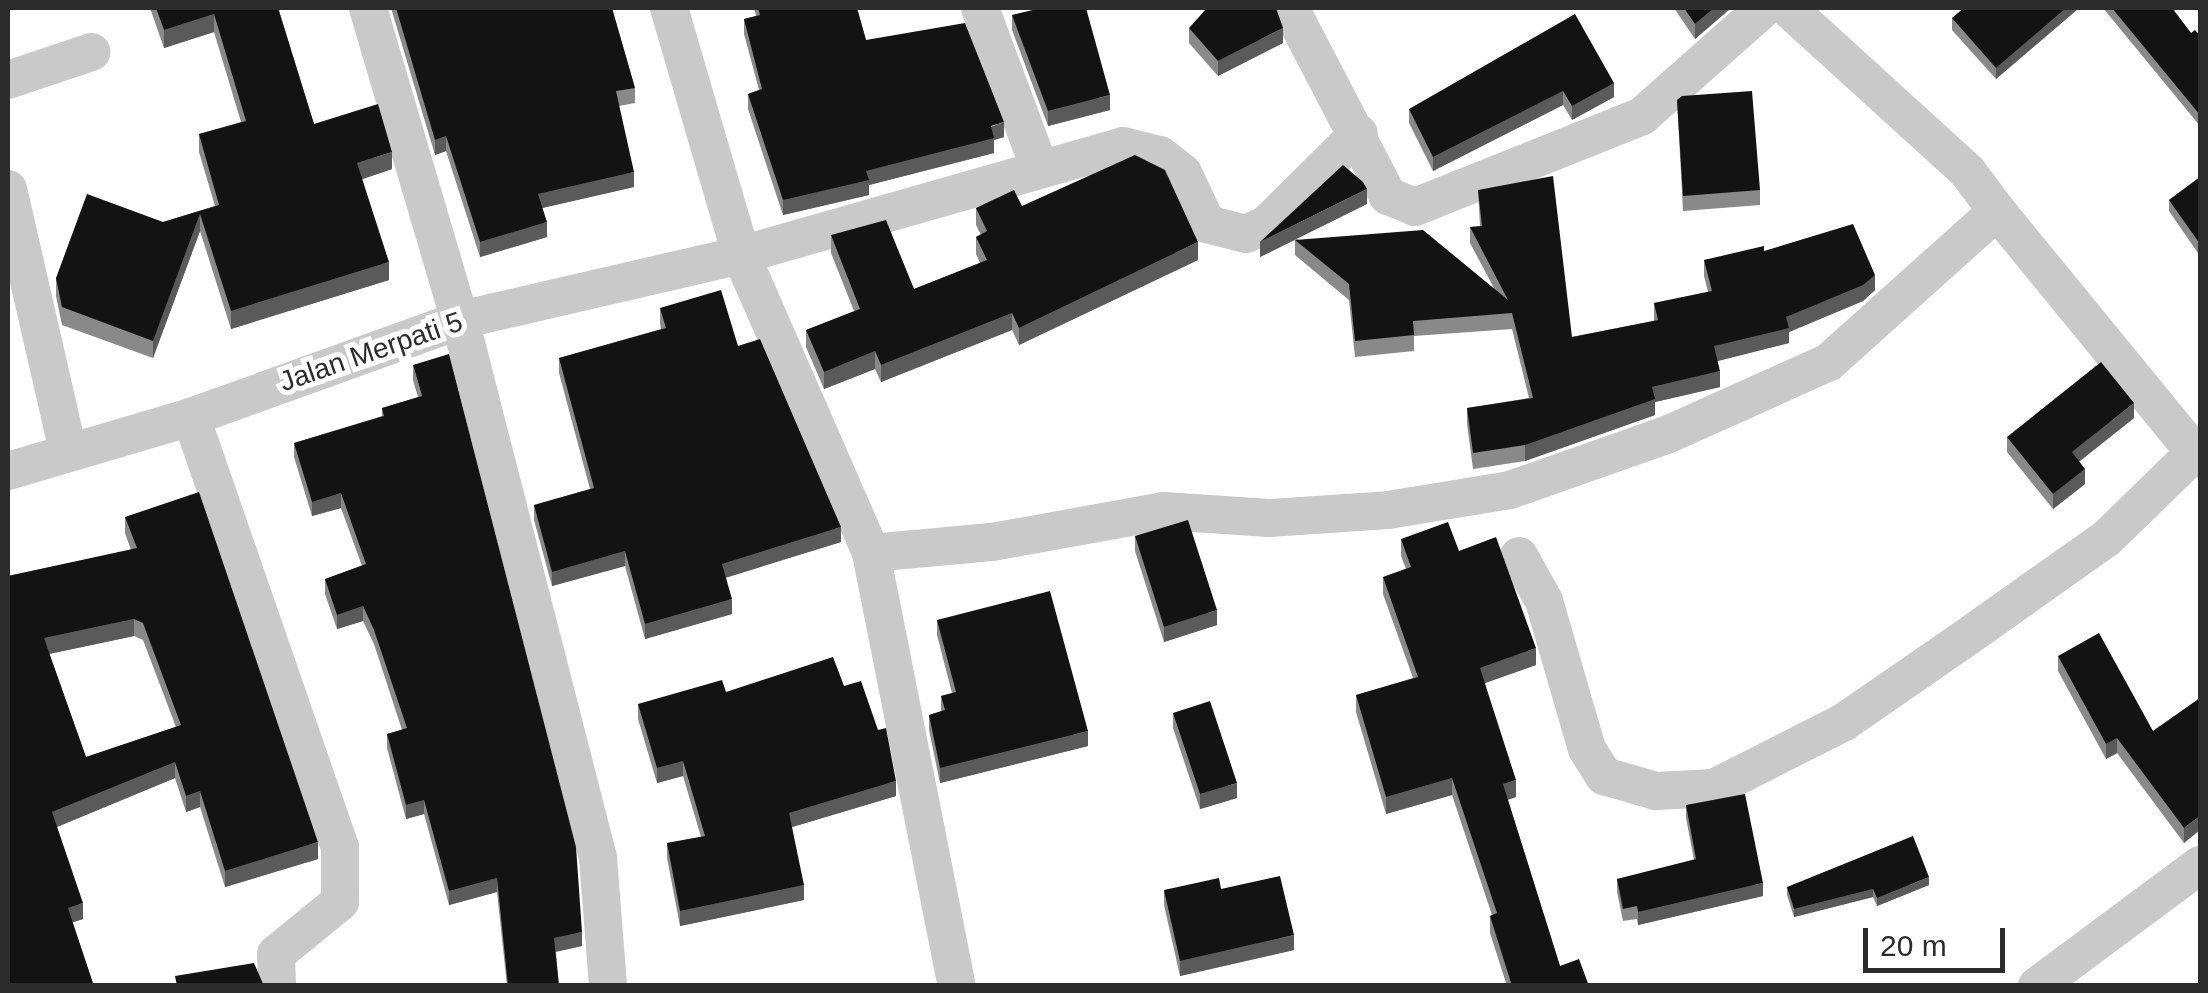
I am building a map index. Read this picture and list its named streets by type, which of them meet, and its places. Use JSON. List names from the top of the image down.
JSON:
{
  "streets": {
    "street": ["Jalan Merpati 5"]
  },
  "scale_bar": "20 m"
}
